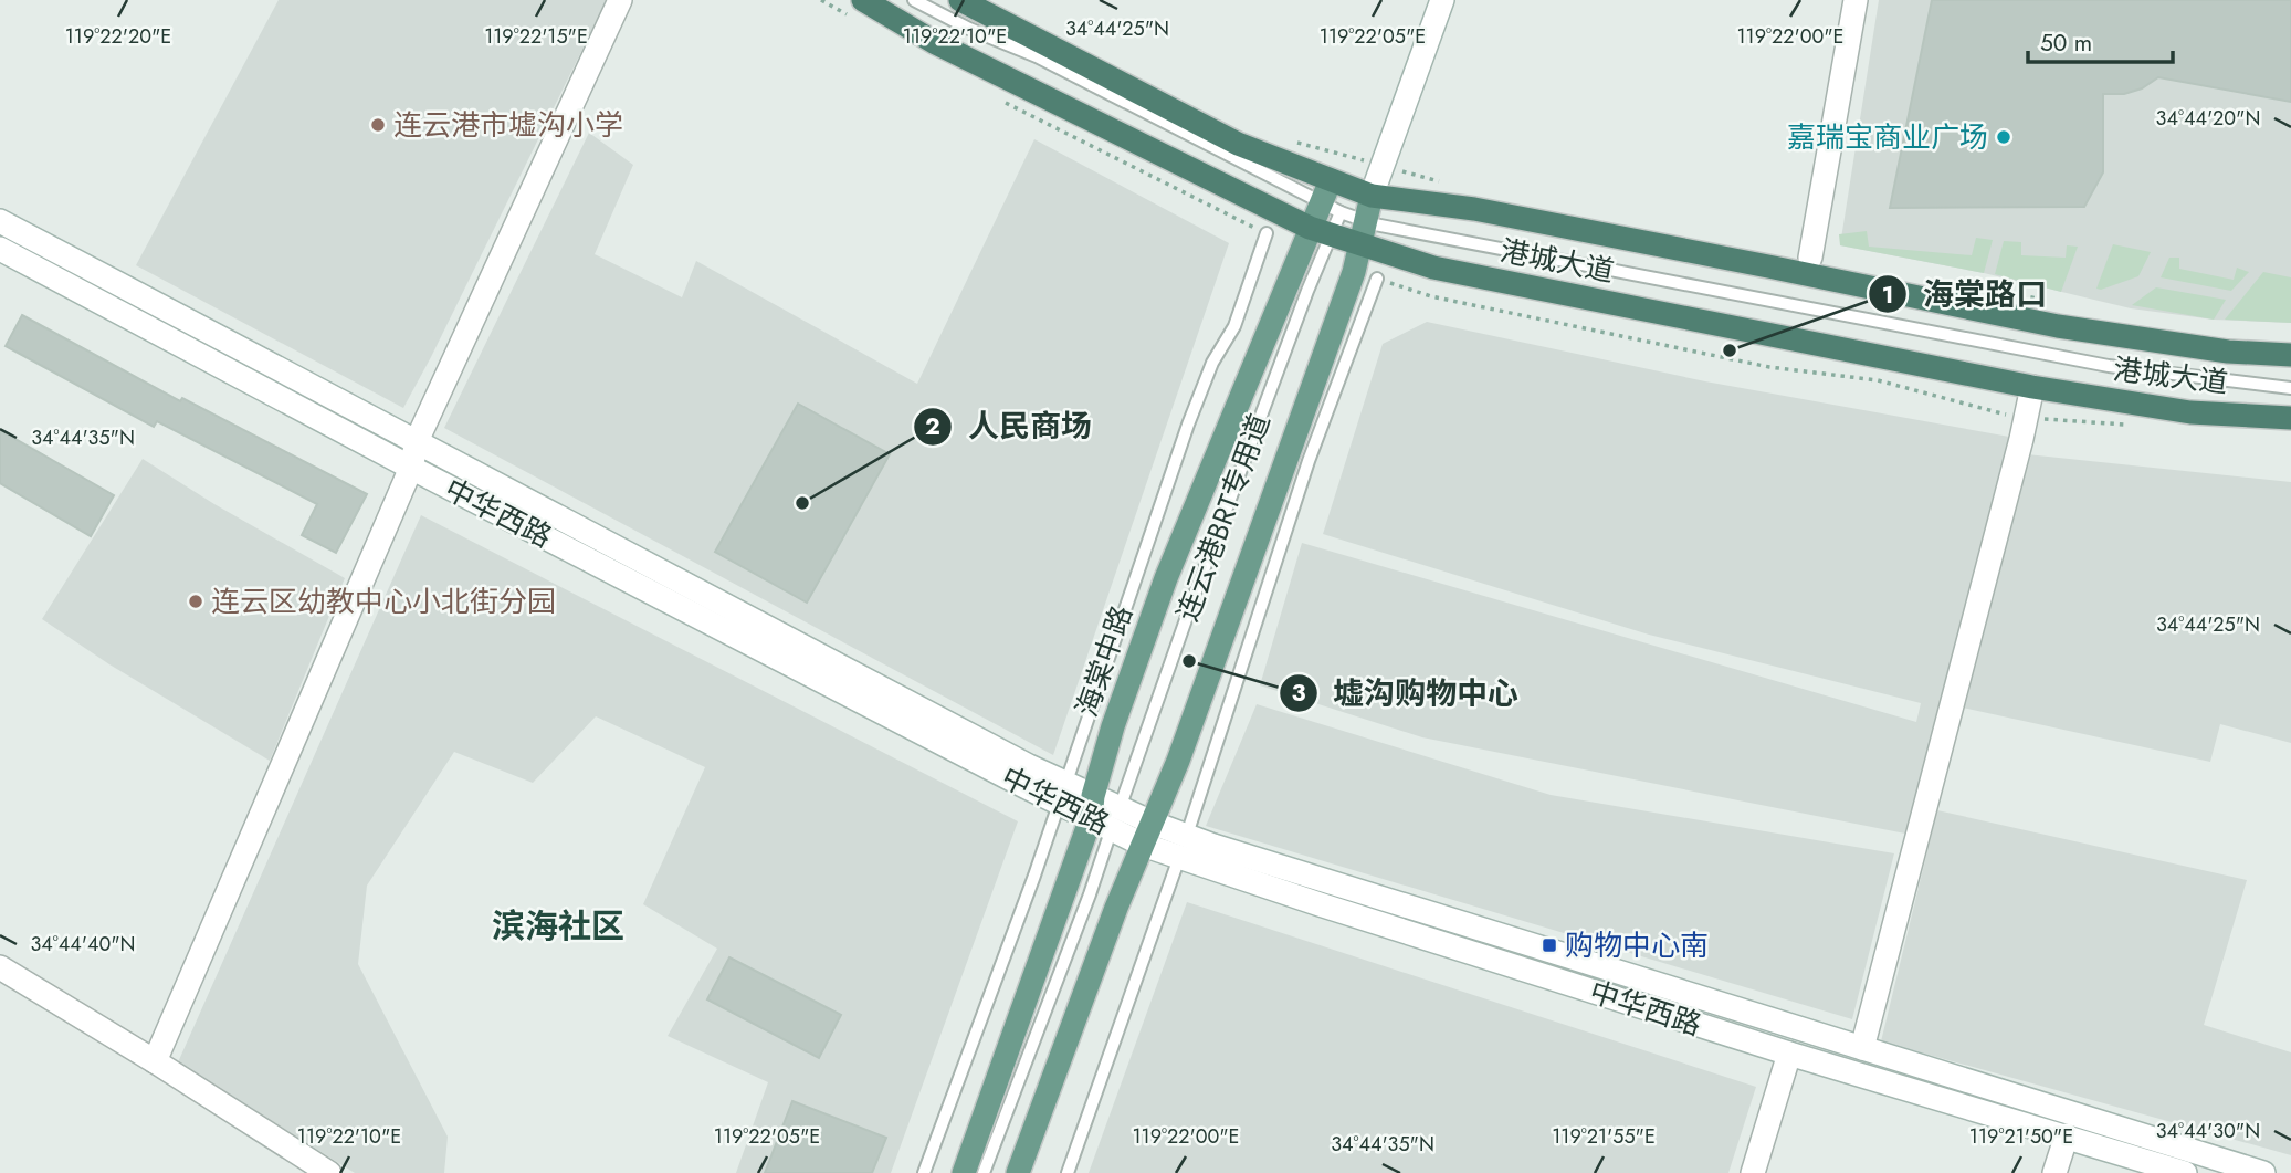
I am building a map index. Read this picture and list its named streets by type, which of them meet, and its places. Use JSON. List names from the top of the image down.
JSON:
{
  "streets": {
    "highway": ["港城大道"],
    "main road": ["中华西路", "海棠中路"],
    "lane": ["连云港BRT专用道"]
  },
  "crossings": [
    ["港城大道", "连云港BRT专用道"],
    ["港城大道", "海棠中路"],
    ["中华西路", "连云港BRT专用道"],
    ["中华西路", "海棠中路"],
    ["连云港BRT专用道", "海棠中路"]
  ],
  "districts": ["滨海社区"],
  "places": {
    "other": [
      "连云港市墟沟小学",
      "嘉瑞宝商业广场",
      "海棠路口",
      "人民商场",
      "连云区幼教中心小北街分园",
      "墟沟购物中心"
    ],
    "transit": ["购物中心南"]
  },
  "scale_bar": "50 m",
  "coordinates": [
    "34°44'25\"N",
    "119°22'20\"E",
    "119°22'15\"E",
    "119°22'10\"E",
    "119°22'05\"E",
    "119°22'00\"E",
    "34°44'20\"N",
    "34°44'35\"N",
    "34°44'40\"N",
    "34°44'30\"N",
    "119°21'55\"E",
    "119°21'50\"E"
  ]
}
